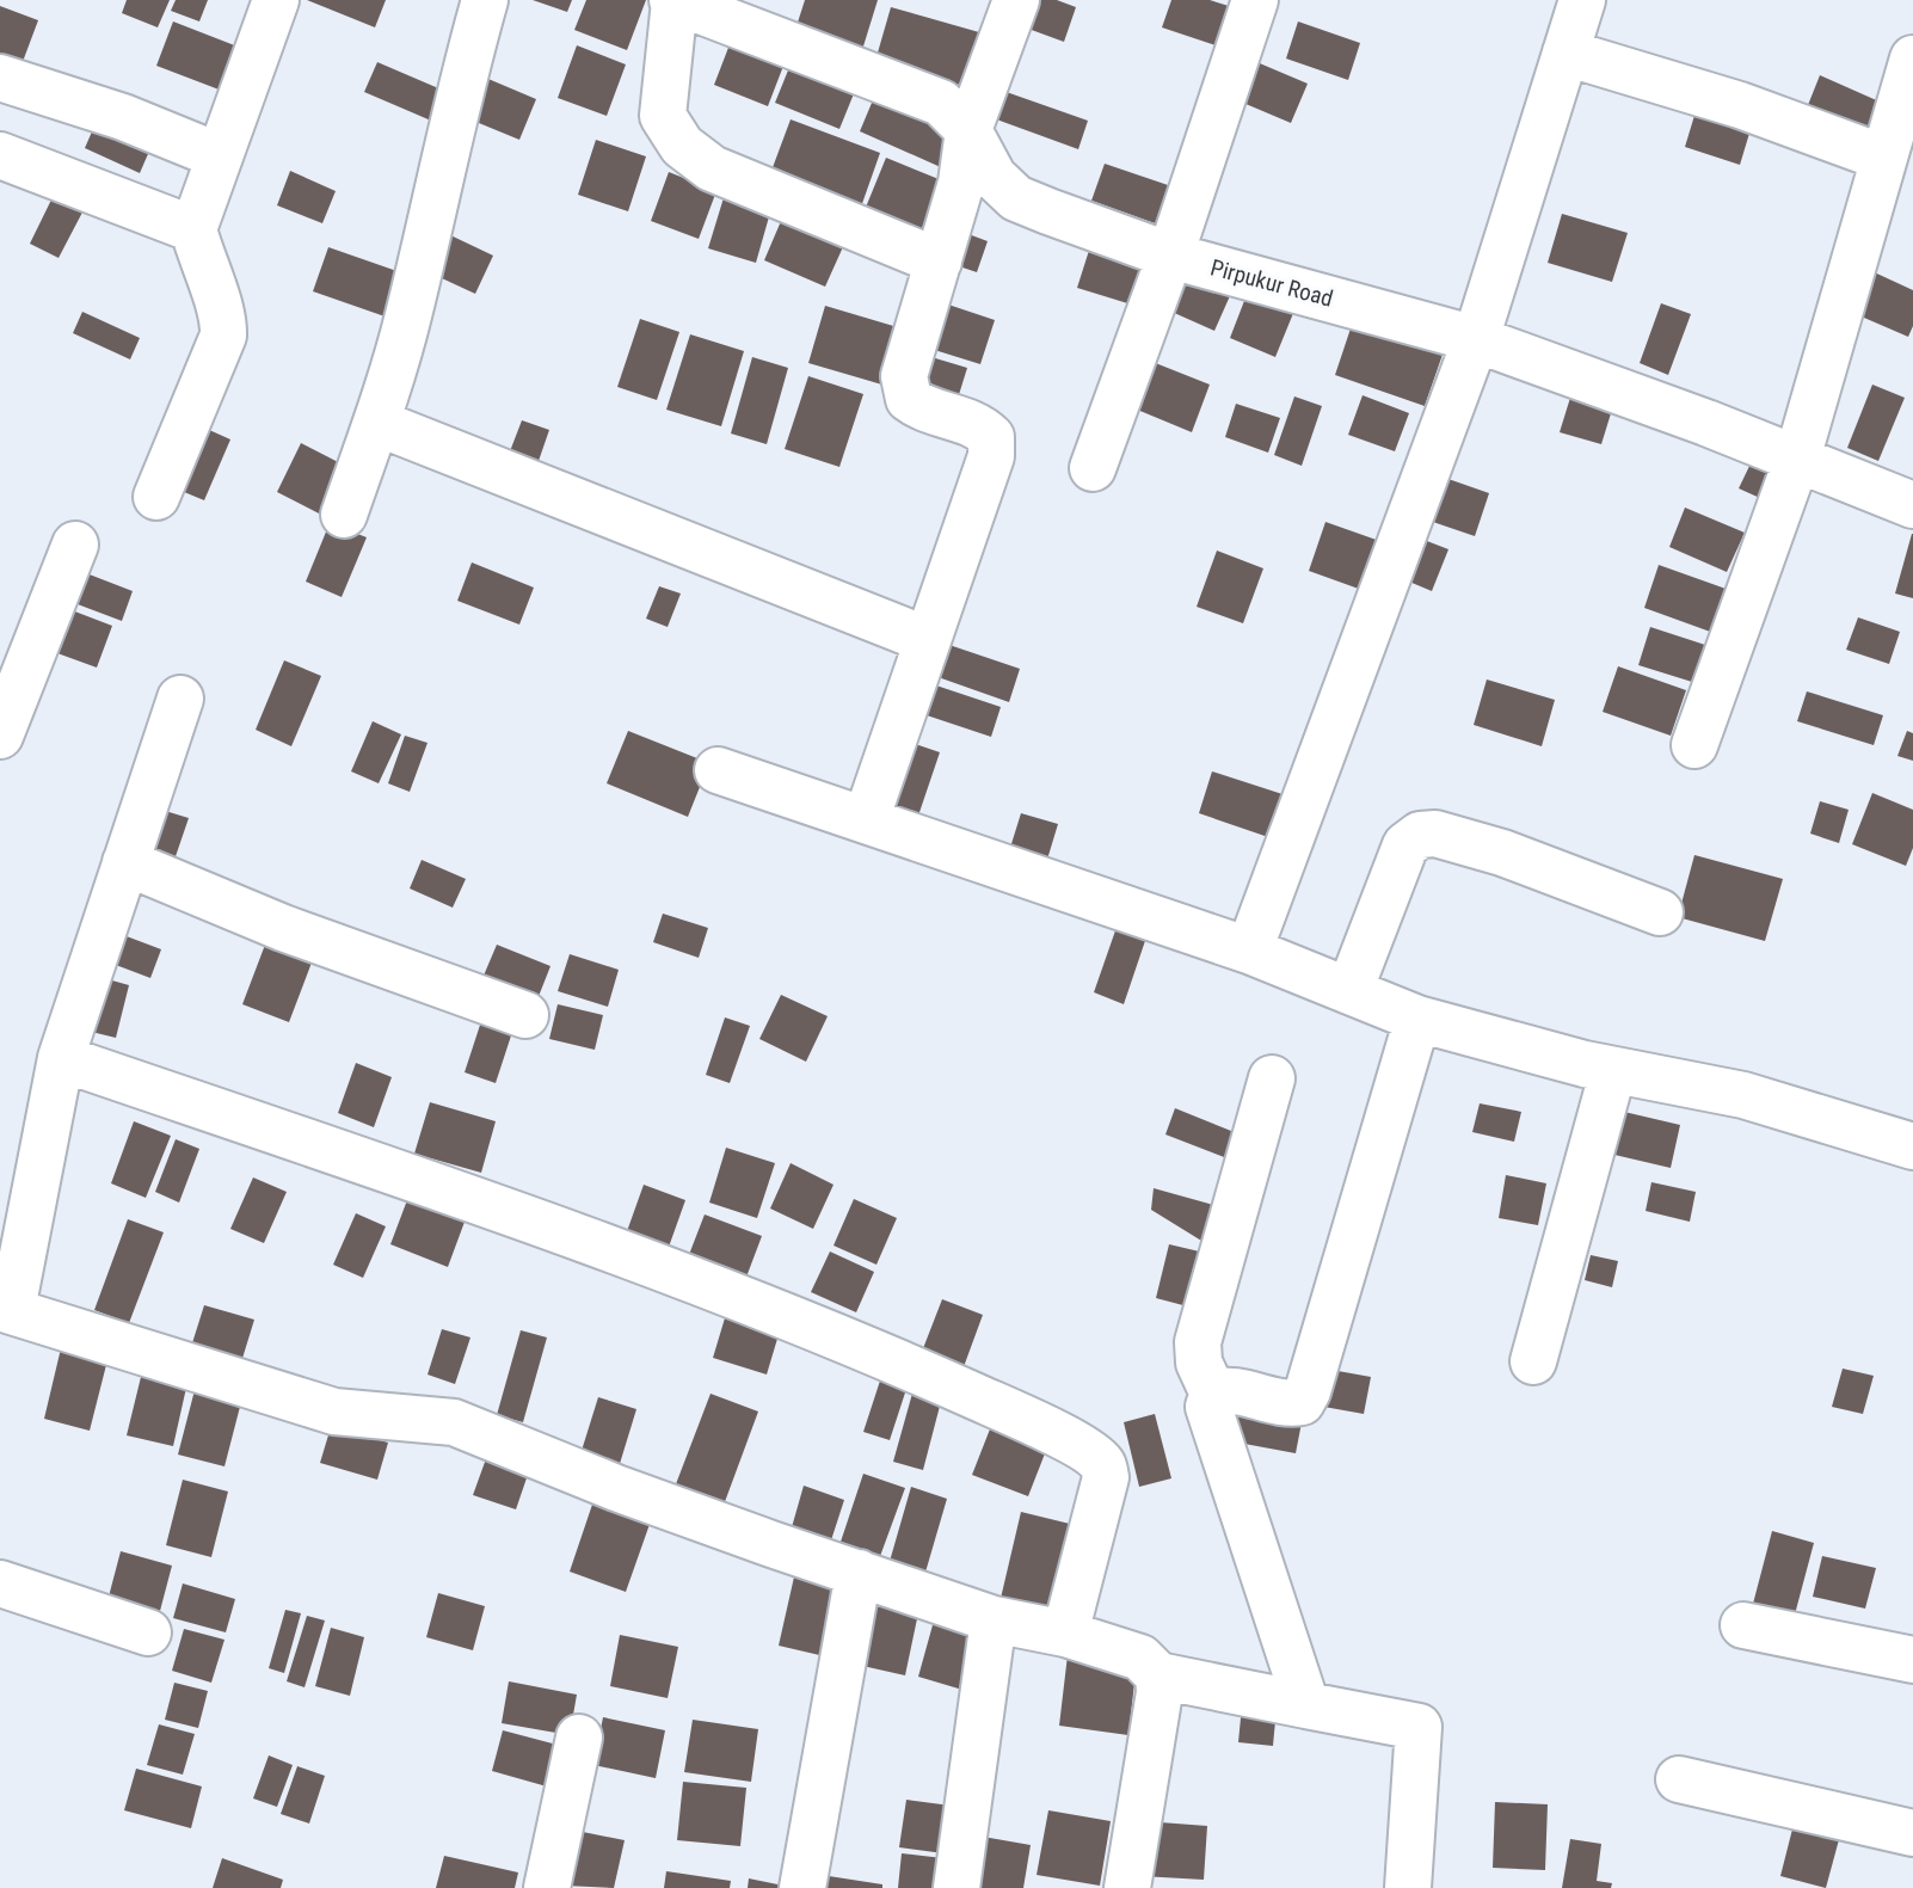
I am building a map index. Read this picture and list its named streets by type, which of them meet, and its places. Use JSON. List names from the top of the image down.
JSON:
{
  "streets": {
    "street": ["Pirpukur Road"]
  }
}
